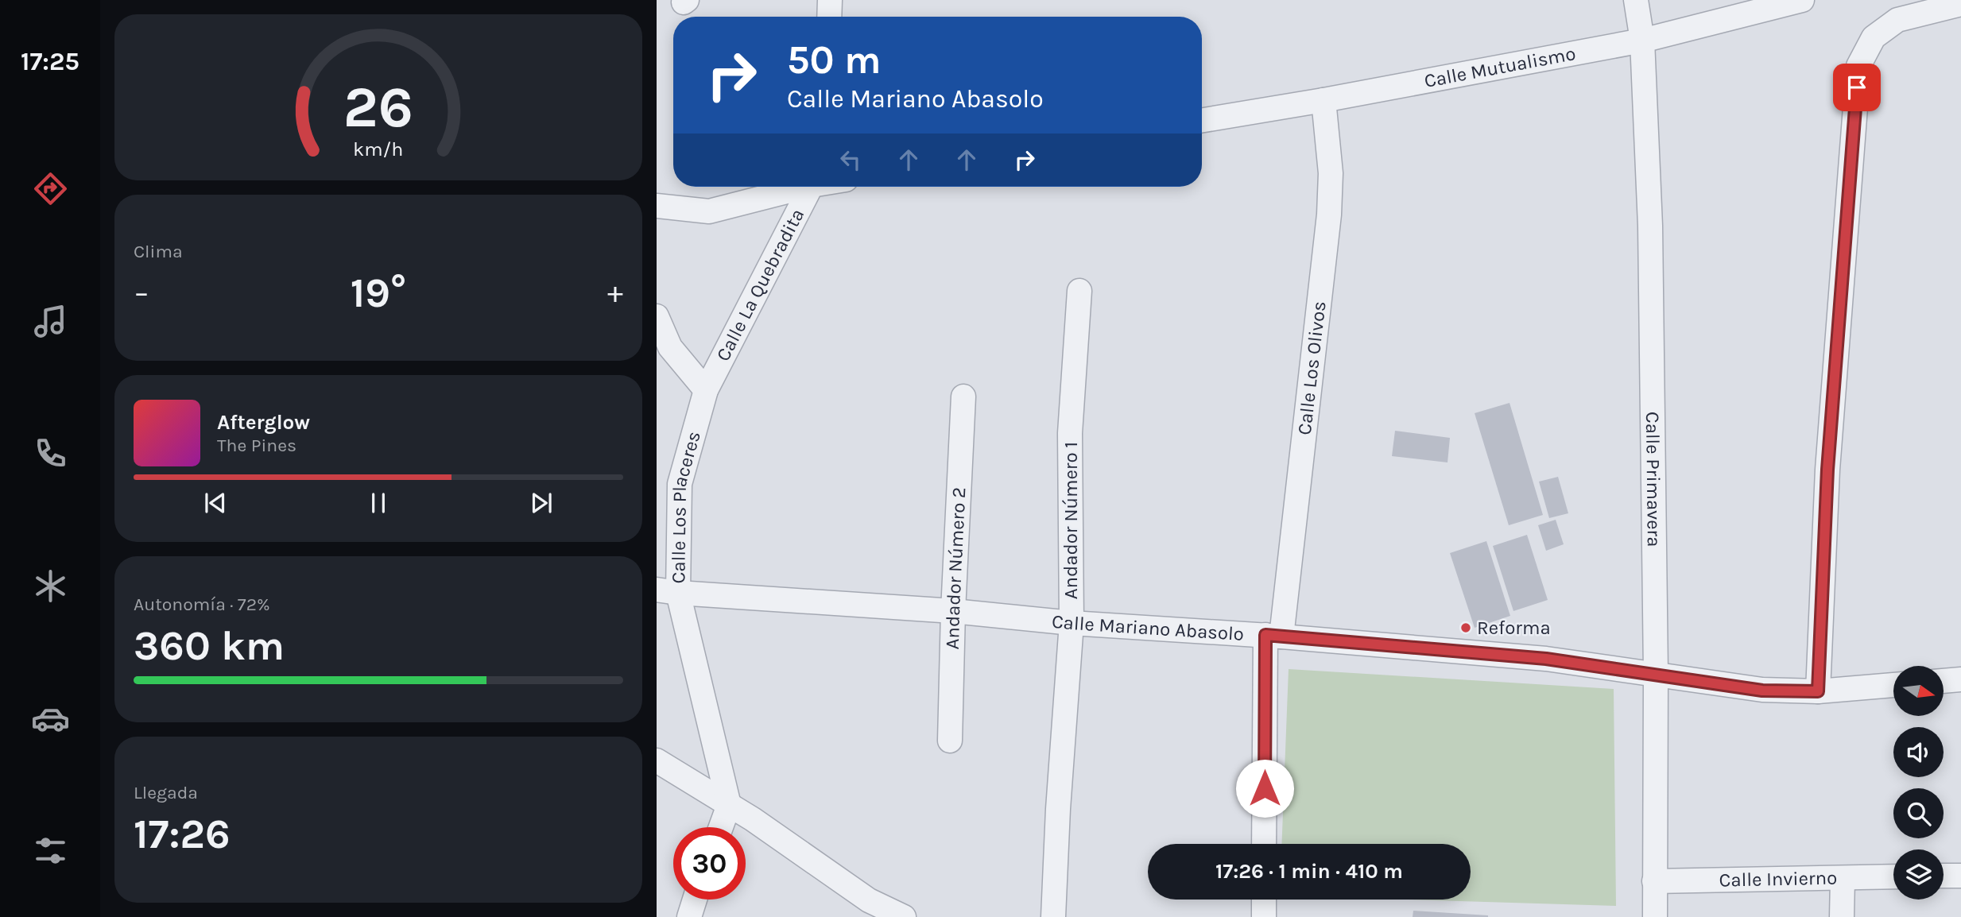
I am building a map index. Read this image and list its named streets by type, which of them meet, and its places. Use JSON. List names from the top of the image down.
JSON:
{
  "streets": {
    "street": [
      "Calle Mutualismo",
      "Calle La Quebradita",
      "Calle Los Olivos",
      "Calle Primavera",
      "Calle Los Placeres",
      "Andador Número 1",
      "Andador Número 2",
      "Calle Mariano Abasolo",
      "Calle Invierno"
    ]
  },
  "crossings": [
    ["Calle Mutualismo", "Calle Los Olivos"],
    ["Calle Mutualismo", "Calle Primavera"],
    ["Calle La Quebradita", "Calle Los Placeres"],
    ["Calle Los Olivos", "Calle Mariano Abasolo"],
    ["Calle Primavera", "Calle Mariano Abasolo"],
    ["Calle Primavera", "Calle Invierno"],
    ["Calle Los Placeres", "Calle Mariano Abasolo"],
    ["Andador Número 1", "Calle Mariano Abasolo"],
    ["Andador Número 2", "Calle Mariano Abasolo"]
  ],
  "places": ["Reforma"],
  "north": "right",
  "page": {
    "tabs": "17:25",
    "turn": ["50 m", "Calle Mariano Abasolo"],
    "tile": [
      "Clima",
      ["Autonomía · 72%", "360 km"],
      ["Llegada", "17:26"]
    ],
    "heat": ["−", "19°", "+"],
    "song": ["Afterglow", "The Pines"],
    "limit": "30",
    "trip": "17:26 · 1 min · 410 m",
    "gauge": ["26", "km/h"]
  }
}
